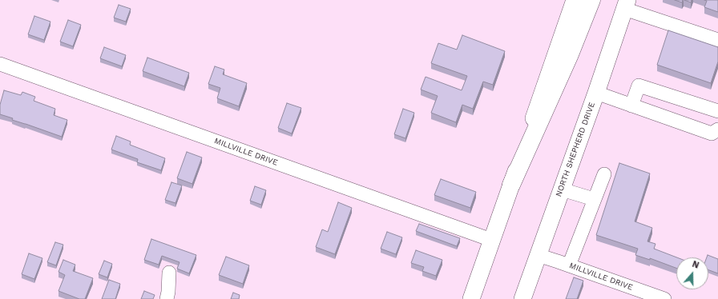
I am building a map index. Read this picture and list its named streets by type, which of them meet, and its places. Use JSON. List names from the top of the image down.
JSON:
{
  "streets": {
    "main road": ["NORTH SHEPHERD DRIVE"],
    "street": ["MILLVILLE DRIVE"]
  },
  "crossings": [
    ["NORTH SHEPHERD DRIVE", "MILLVILLE DRIVE"]
  ],
  "north": "top"
}
